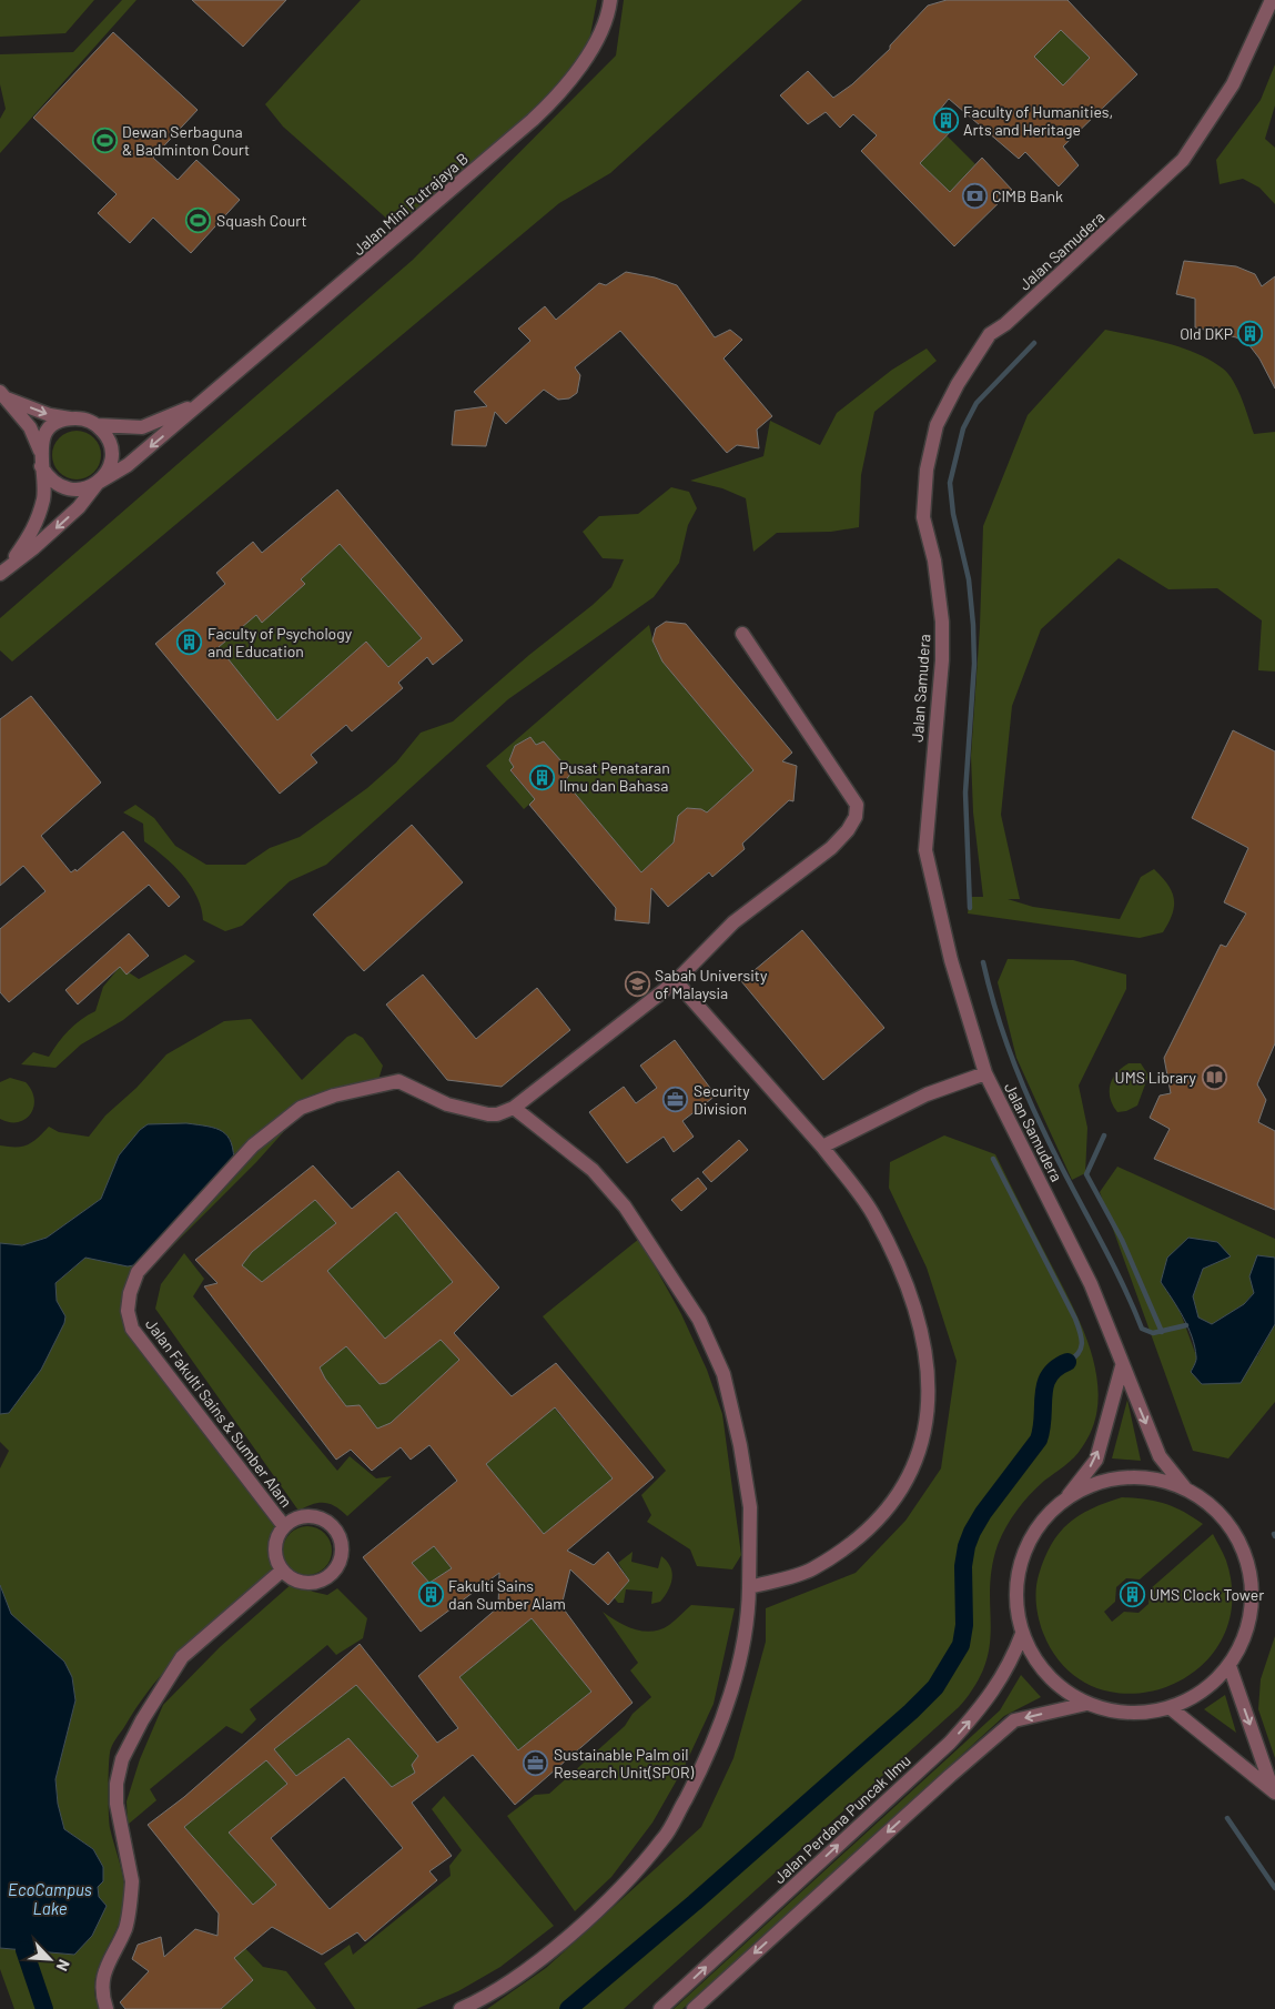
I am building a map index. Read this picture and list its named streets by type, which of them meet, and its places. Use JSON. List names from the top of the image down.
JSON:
{
  "streets": {
    "street": [
      "Jalan Mini Putrajaya B",
      "Jalan Samudera",
      "Jalan Fakulti Sains & Sumber Alam",
      "Jalan Perdana Puncak Ilmu"
    ]
  },
  "water": ["EcoCampus Lake"],
  "places": {
    "building": [
      "Faculty of Humanities, Arts and Heritage",
      "Old DKP",
      "Faculty of Psychology and Education",
      "Pusat Penataran Ilmu dan Bahasa",
      "Fakulti Sains dan Sumber Alam",
      "UMS Clock Tower"
    ],
    "sports": ["Dewan Serbaguna & Badminton Court", "Squash Court"],
    "bank": ["CIMB Bank"],
    "school or university": ["Sabah University of Malaysia"],
    "library": ["UMS Library"],
    "office": ["Security Division", "Sustainable Palm oil Research Unit(SPOR)"]
  },
  "north": "bottom right"
}
